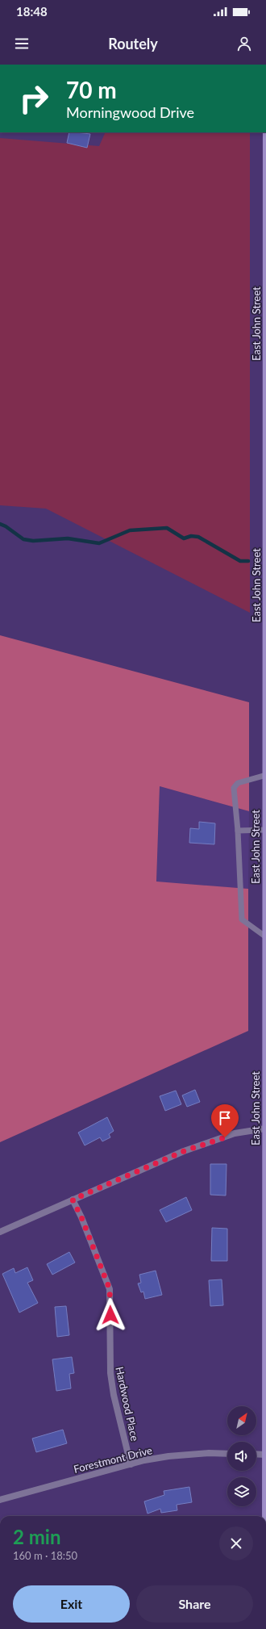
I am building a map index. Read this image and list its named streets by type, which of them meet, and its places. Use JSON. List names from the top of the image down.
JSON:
{
  "streets": {
    "main road": ["East John Street"],
    "street": ["Hardwood Place", "Forestmont Drive"]
  },
  "crossings": [
    ["Hardwood Place", "Forestmont Drive"]
  ],
  "north": "top right",
  "page": {
    "status": "18:48",
    "header": "Routely",
    "turn": ["70 m", "Morningwood Drive"],
    "heading": ["2 min", "160 m · 18:50"],
    "buttons": ["Exit", "Share"]
  }
}
